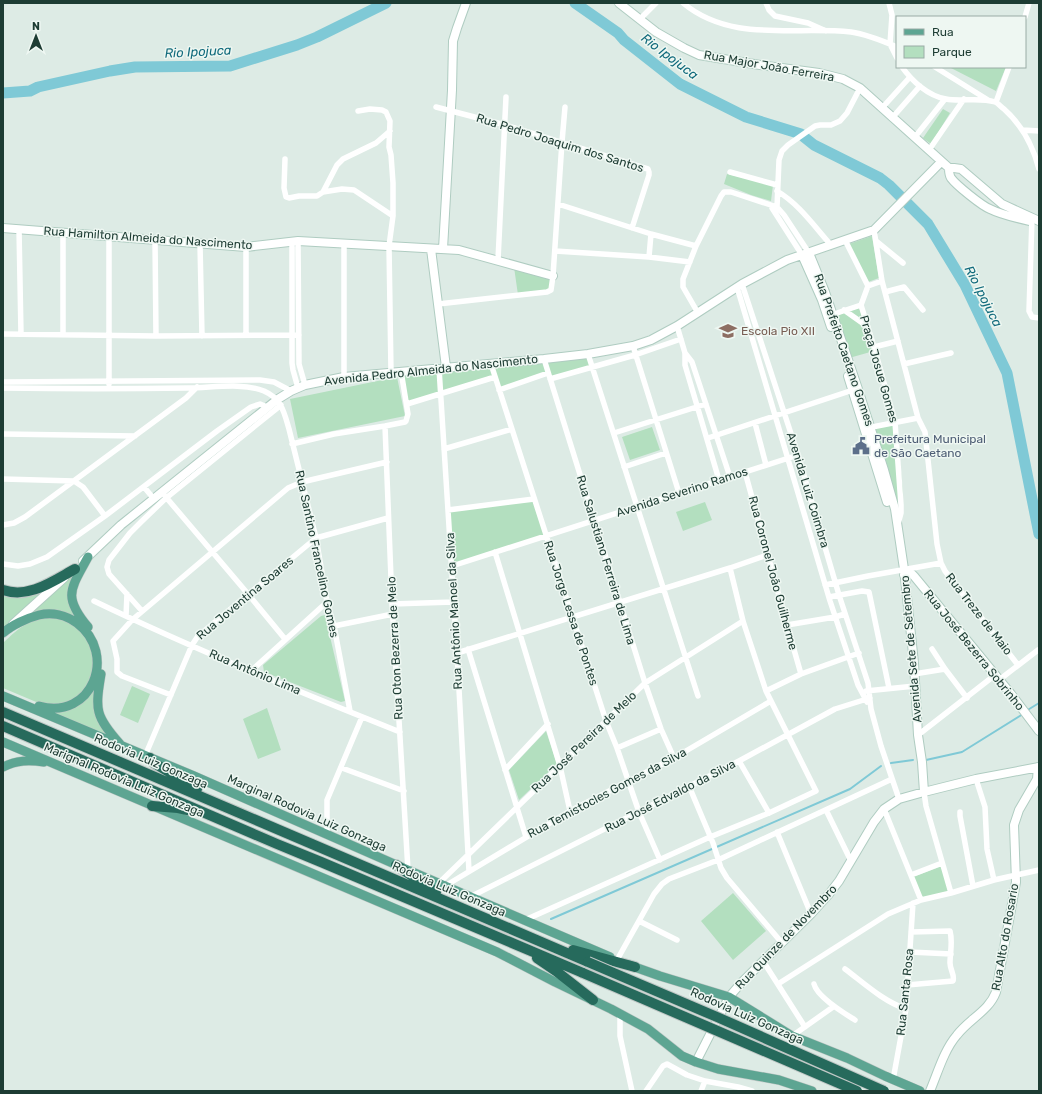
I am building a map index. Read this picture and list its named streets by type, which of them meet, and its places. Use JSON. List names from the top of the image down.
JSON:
{
  "streets": {
    "highway": ["Rodovia Luiz Gonzaga"],
    "main road": ["Marignal Rodovia Luiz Gonzaga", "Marginal Rodovia Luiz Gonzaga"],
    "street": [
      "Rua Major João Ferreira",
      "Rua Pedro Joaquim dos Santos",
      "Rua Hamilton Almeida do Nascimento",
      "Rua Prefeito Caetano Gomes",
      "Praça Josue Gomes",
      "Avenida Pedro Almeida do Nascimento",
      "Avenida Luiz Coimbra",
      "Avenida Severino Ramos",
      "Rua Santino Francelino Gomes",
      "Rua Salustiano Ferreira de Lima",
      "Rua Coronel João Guilherme",
      "Rua Joventina Soares",
      "Rua Antônio Manoel da Silva",
      "Rua Jorge Lessa de Pontes",
      "Rua Treze de Maio",
      "Rua Oton Bezerra de Melo",
      "Avenida Sete de Setembro",
      "Rua José Bezerra Sobrinho",
      "Rua Antônio Lima",
      "Rua José Pereira de Melo",
      "Rua Temistocles Gomes da Silva",
      "Rua José Edvaldo da Silva",
      "Rua Quinze de Novembro",
      "Rua Alto do Rosario",
      "Rua Santa Rosa"
    ]
  },
  "crossings": [
    ["Rua Prefeito Caetano Gomes", "Praça Josue Gomes"],
    ["Rua Prefeito Caetano Gomes", "Avenida Pedro Almeida do Nascimento"],
    ["Rua Prefeito Caetano Gomes", "Avenida Sete de Setembro"],
    ["Praça Josue Gomes", "Avenida Sete de Setembro"],
    ["Avenida Pedro Almeida do Nascimento", "Avenida Luiz Coimbra"],
    ["Avenida Pedro Almeida do Nascimento", "Rua Santino Francelino Gomes"],
    ["Avenida Pedro Almeida do Nascimento", "Rua Salustiano Ferreira de Lima"],
    ["Avenida Pedro Almeida do Nascimento", "Rua Antônio Manoel da Silva"],
    ["Avenida Pedro Almeida do Nascimento", "Rua Jorge Lessa de Pontes"],
    ["Avenida Luiz Coimbra", "Avenida Severino Ramos"],
    ["Avenida Luiz Coimbra", "Rua José Edvaldo da Silva"],
    ["Avenida Severino Ramos", "Rua Salustiano Ferreira de Lima"],
    ["Avenida Severino Ramos", "Rua Coronel João Guilherme"],
    ["Avenida Severino Ramos", "Rua Antônio Manoel da Silva"],
    ["Avenida Severino Ramos", "Rua Jorge Lessa de Pontes"],
    ["Rua Santino Francelino Gomes", "Rua Joventina Soares"],
    ["Rua Santino Francelino Gomes", "Rua Antônio Lima"],
    ["Rua Salustiano Ferreira de Lima", "Rua José Pereira de Melo"],
    ["Rua Salustiano Ferreira de Lima", "Rua Temistocles Gomes da Silva"],
    ["Rua Joventina Soares", "Rua Oton Bezerra de Melo"],
    ["Rua Joventina Soares", "Rua Antônio Lima"],
    ["Rua Joventina Soares", "Marginal Rodovia Luiz Gonzaga"],
    ["Rua Antônio Manoel da Silva", "Rua José Pereira de Melo"],
    ["Rua Antônio Manoel da Silva", "Rua Temistocles Gomes da Silva"],
    ["Rua Jorge Lessa de Pontes", "Rua José Pereira de Melo"],
    ["Rua Jorge Lessa de Pontes", "Rua Temistocles Gomes da Silva"],
    ["Rua Jorge Lessa de Pontes", "Rua José Edvaldo da Silva"],
    ["Rua Oton Bezerra de Melo", "Rua Antônio Lima"],
    ["Rua Oton Bezerra de Melo", "Marginal Rodovia Luiz Gonzaga"],
    ["Avenida Sete de Setembro", "Rua José Bezerra Sobrinho"],
    ["Avenida Sete de Setembro", "Rua Quinze de Novembro"],
    ["Rua José Pereira de Melo", "Rua Temistocles Gomes da Silva"],
    ["Rua José Pereira de Melo", "Marginal Rodovia Luiz Gonzaga"],
    ["Rua Temistocles Gomes da Silva", "Marginal Rodovia Luiz Gonzaga"],
    ["Rua José Edvaldo da Silva", "Marginal Rodovia Luiz Gonzaga"],
    ["Marginal Rodovia Luiz Gonzaga", "Rua Quinze de Novembro"],
    ["Marginal Rodovia Luiz Gonzaga", "Rua Santa Rosa"],
    ["Rua Quinze de Novembro", "Rua Alto do Rosario"]
  ],
  "water": ["Rio Ipojuca"],
  "places": {
    "school or university": ["Escola Pio XII"],
    "public building": ["Prefeitura Municipal de São Caetano"]
  },
  "legend": ["Rua", "Parque"],
  "north": "top"
}
